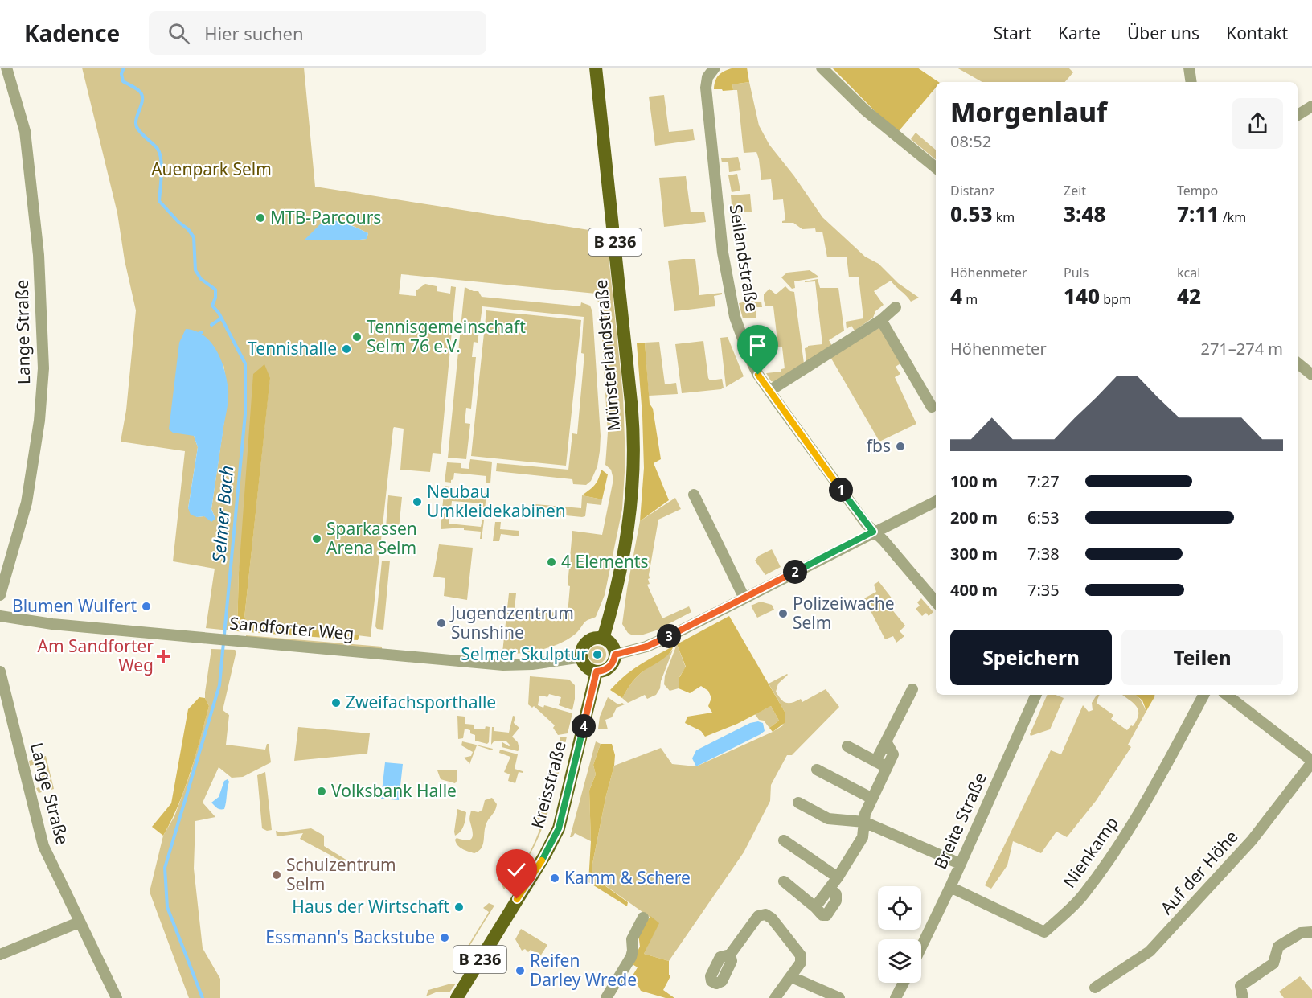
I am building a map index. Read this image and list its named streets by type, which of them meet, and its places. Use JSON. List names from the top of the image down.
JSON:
{
  "streets": {
    "main road": ["B 236", "Münsterlandstraße", "Kreisstraße"],
    "street": [
      "Seilandstraße",
      "Lange Straße",
      "Sandforter Weg",
      "Breite Straße",
      "Nienkamp",
      "Auf der Höhe"
    ]
  },
  "crossings": [
    ["Münsterlandstraße", "Sandforter Weg"],
    ["Münsterlandstraße", "Kreisstraße"],
    ["Sandforter Weg", "Kreisstraße"],
    ["Breite Straße", "Nienkamp"]
  ],
  "water": ["Selmer Bach"],
  "parks": ["Auenpark Selm"],
  "places": {
    "other": [
      "MTB-Parcours",
      "Tennisgemeinschaft Selm 76 e.V.",
      "Tennishalle",
      "fbs",
      "Neubau Umkleidekabinen",
      "Sparkassen Arena Selm",
      "4 Elements",
      "Blumen Wulfert",
      "Polizeiwache Selm",
      "Jugendzentrum Sunshine",
      "Selmer Skulptur",
      "Zweifachsporthalle",
      "Volksbank Halle",
      "Schulzentrum Selm",
      "Kamm & Schere",
      "Haus der Wirtschaft",
      "Essmann's Backstube",
      "Reifen Darley Wrede"
    ],
    "health": ["Am Sandforter Weg"]
  },
  "page": {
    "header": "Kadence",
    "search": "Hier suchen",
    "nav": [
      "Start",
      "Karte",
      "Über uns",
      "Kontakt"
    ],
    "heading": ["Morgenlauf", "08:52"],
    "stats": [
      ["Distanz", "0.53 km"],
      ["Zeit", "3:48"],
      ["Tempo", "7:11 /km"],
      ["Höhenmeter", "4 m"],
      ["Puls", "140 bpm"],
      ["kcal", "42"]
    ],
    "chart": ["Höhenmeter", "271–274 m"],
    "list": [
      {
        "name": "100 m",
        "note": "7:27"
      },
      {
        "name": "200 m",
        "note": "6:53"
      },
      {
        "name": "300 m",
        "note": "7:38"
      },
      {
        "name": "400 m",
        "note": "7:35"
      }
    ],
    "pins": [
      "1",
      "2",
      "3",
      "4"
    ],
    "buttons": ["Speichern", "Teilen"]
  }
}
